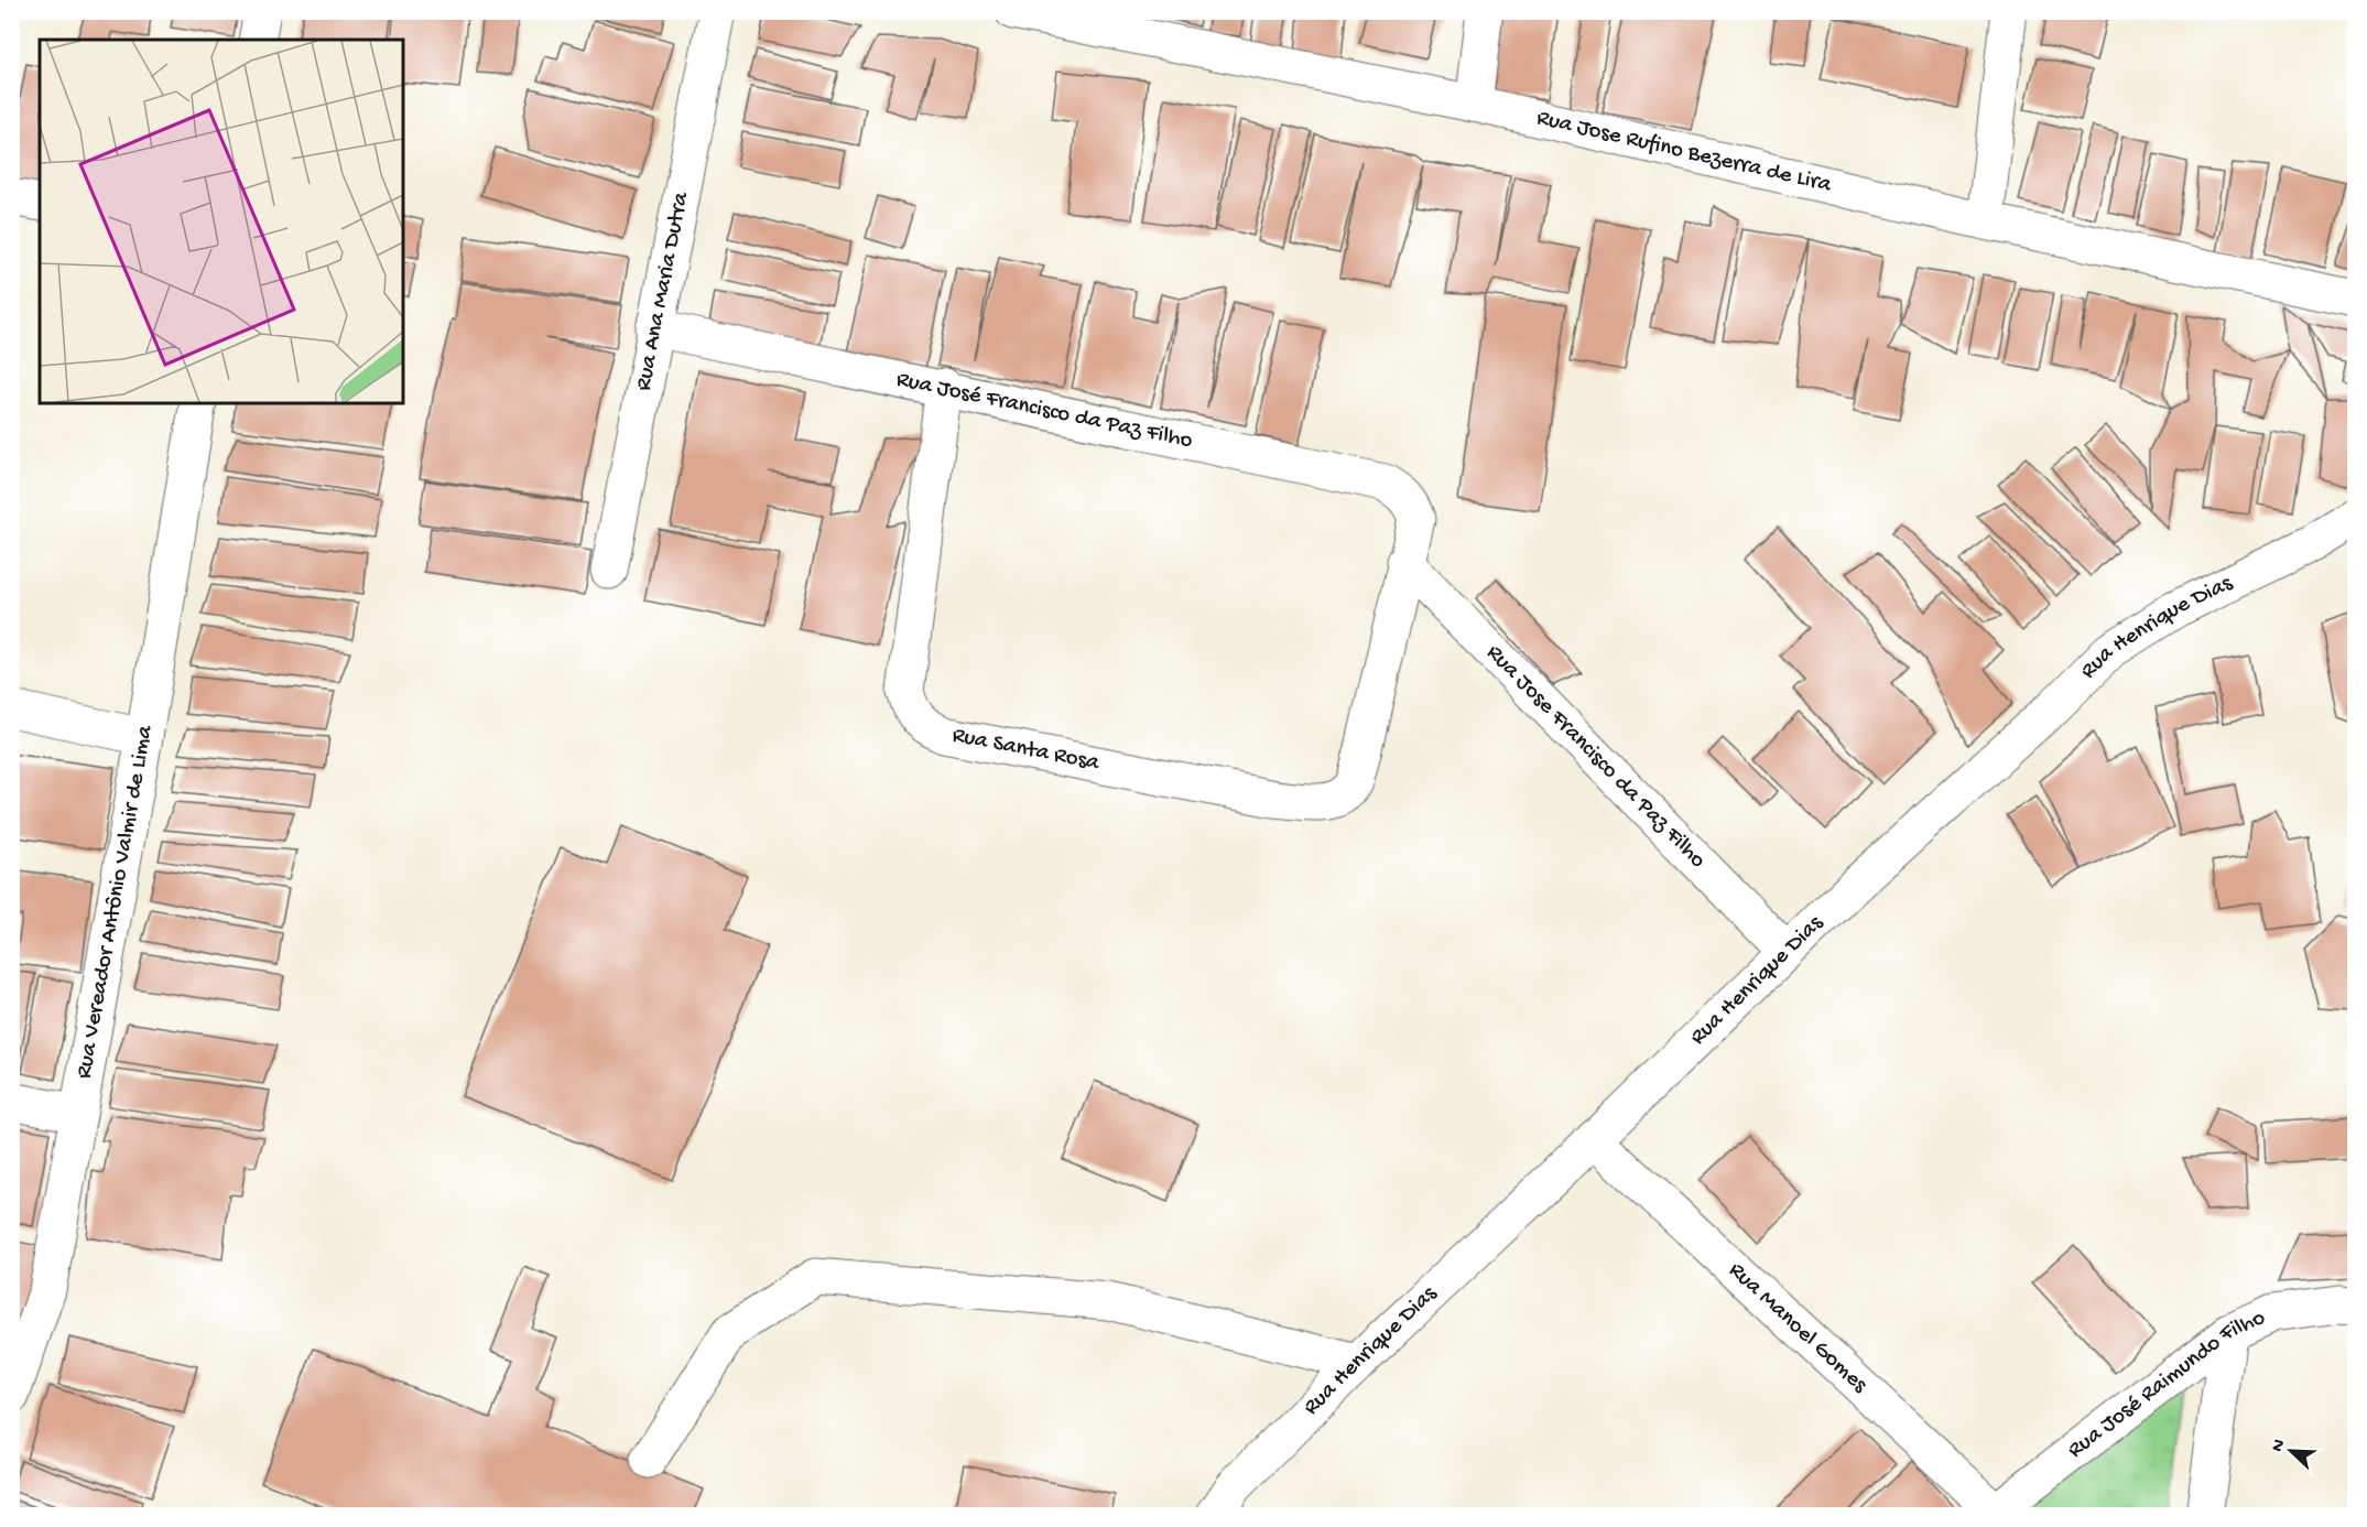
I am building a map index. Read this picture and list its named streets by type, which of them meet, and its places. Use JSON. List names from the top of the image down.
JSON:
{
  "streets": {
    "street": [
      "Rua Jose Rufino Bezerra de Lira",
      "Rua Ana Maria Dutra",
      "Rua José Francisco da Paz Filho",
      "Rua Henrique Dias",
      "Rua Santa Rosa",
      "Rua Jose Francisco da Paz Filho",
      "Rua Vereador Antônio Valmir de Lima",
      "Rua Manoel Gomes",
      "Rua José Raimundo Filho"
    ]
  },
  "crossings": [
    ["Rua Ana Maria Dutra", "Rua José Francisco da Paz Filho"],
    ["Rua José Francisco da Paz Filho", "Rua Santa Rosa"],
    ["Rua Henrique Dias", "Rua Jose Francisco da Paz Filho"],
    ["Rua Henrique Dias", "Rua Manoel Gomes"],
    ["Rua Santa Rosa", "Rua Jose Francisco da Paz Filho"],
    ["Rua Manoel Gomes", "Rua José Raimundo Filho"]
  ],
  "north": "top left"
}
